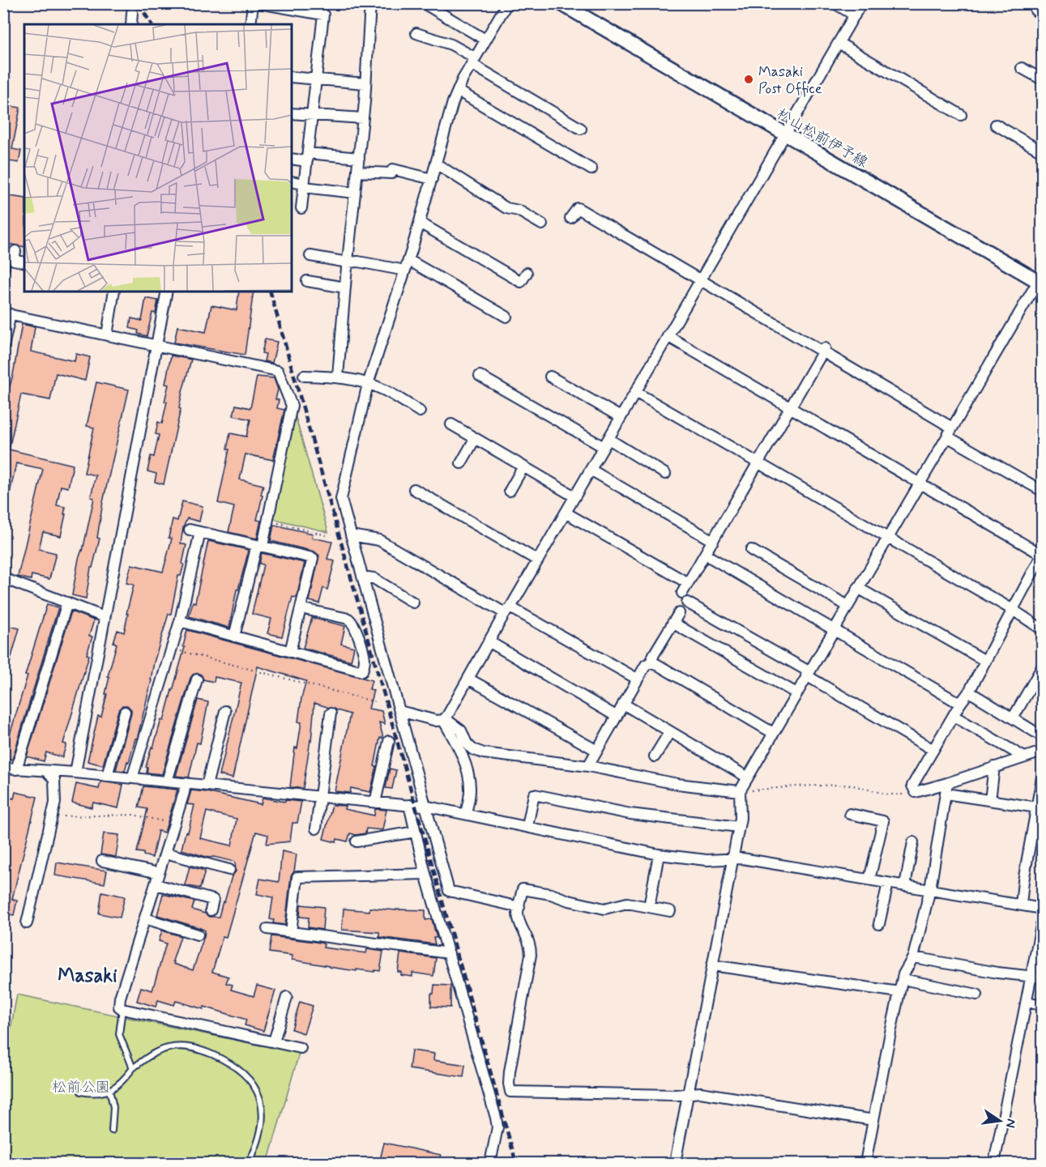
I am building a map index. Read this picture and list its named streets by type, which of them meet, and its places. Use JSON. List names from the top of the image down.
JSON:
{
  "streets": {
    "main road": ["松山松前伊予線"]
  },
  "districts": ["Masaki"],
  "parks": ["松前公園"],
  "places": ["Masaki Post Office"],
  "north": "right"
}
